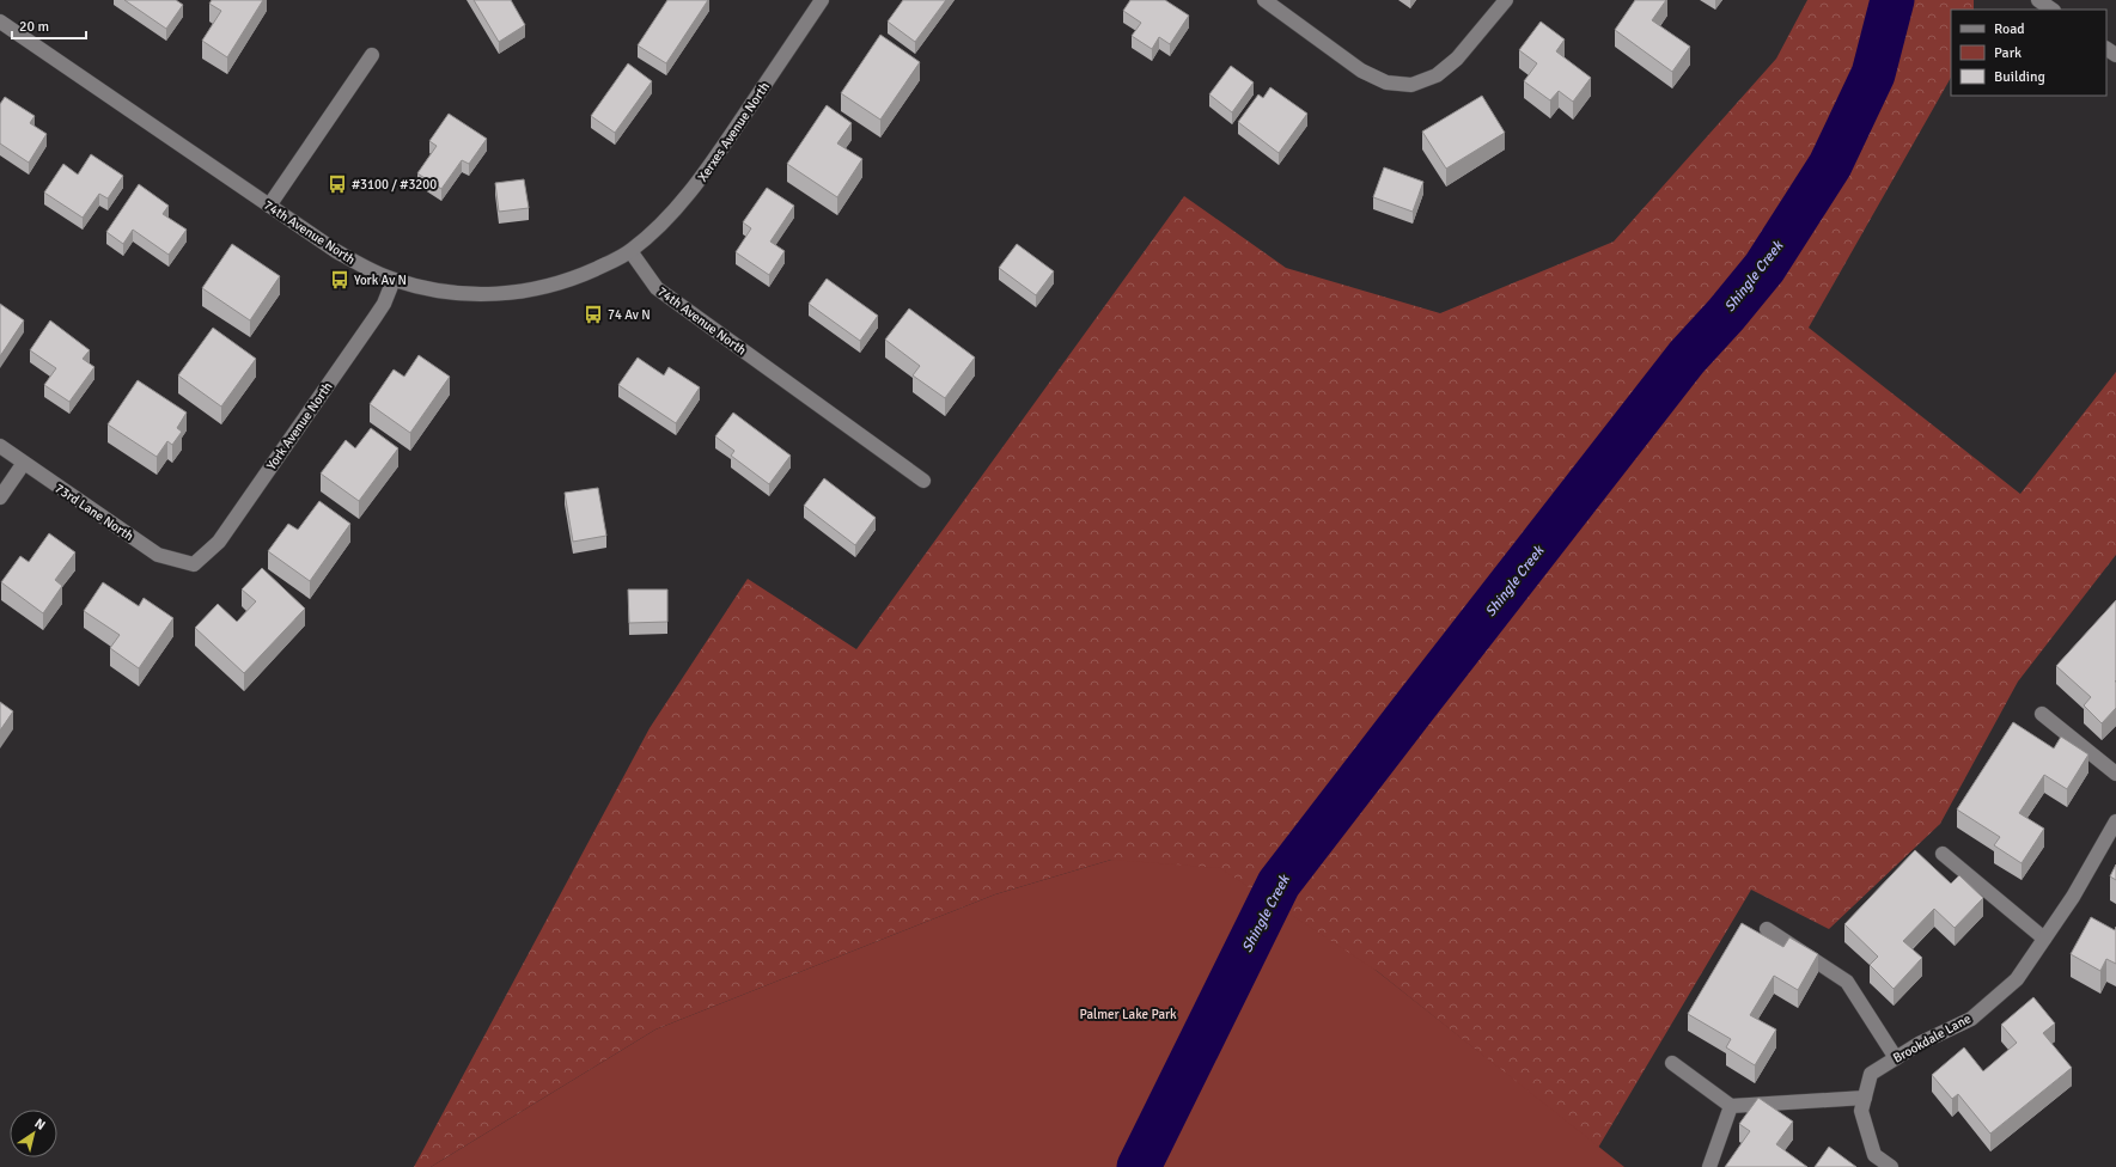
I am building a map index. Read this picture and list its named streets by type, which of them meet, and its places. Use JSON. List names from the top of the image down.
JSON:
{
  "streets": {
    "street": [
      "Xerxes Avenue North",
      "74th Avenue North",
      "York Avenue North",
      "73rd Lane North",
      "Brookdale Lane"
    ]
  },
  "crossings": [
    ["Xerxes Avenue North", "74th Avenue North"],
    ["74th Avenue North", "York Avenue North"],
    ["York Avenue North", "73rd Lane North"]
  ],
  "water": ["Shingle Creek"],
  "parks": ["Palmer Lake Park"],
  "places": {
    "bus stop": ["#3100 / #3200", "York Av N", "74 Av N"]
  },
  "legend": ["Road", "Park", "Building"],
  "scale_bar": "20 m",
  "north": "top right"
}
